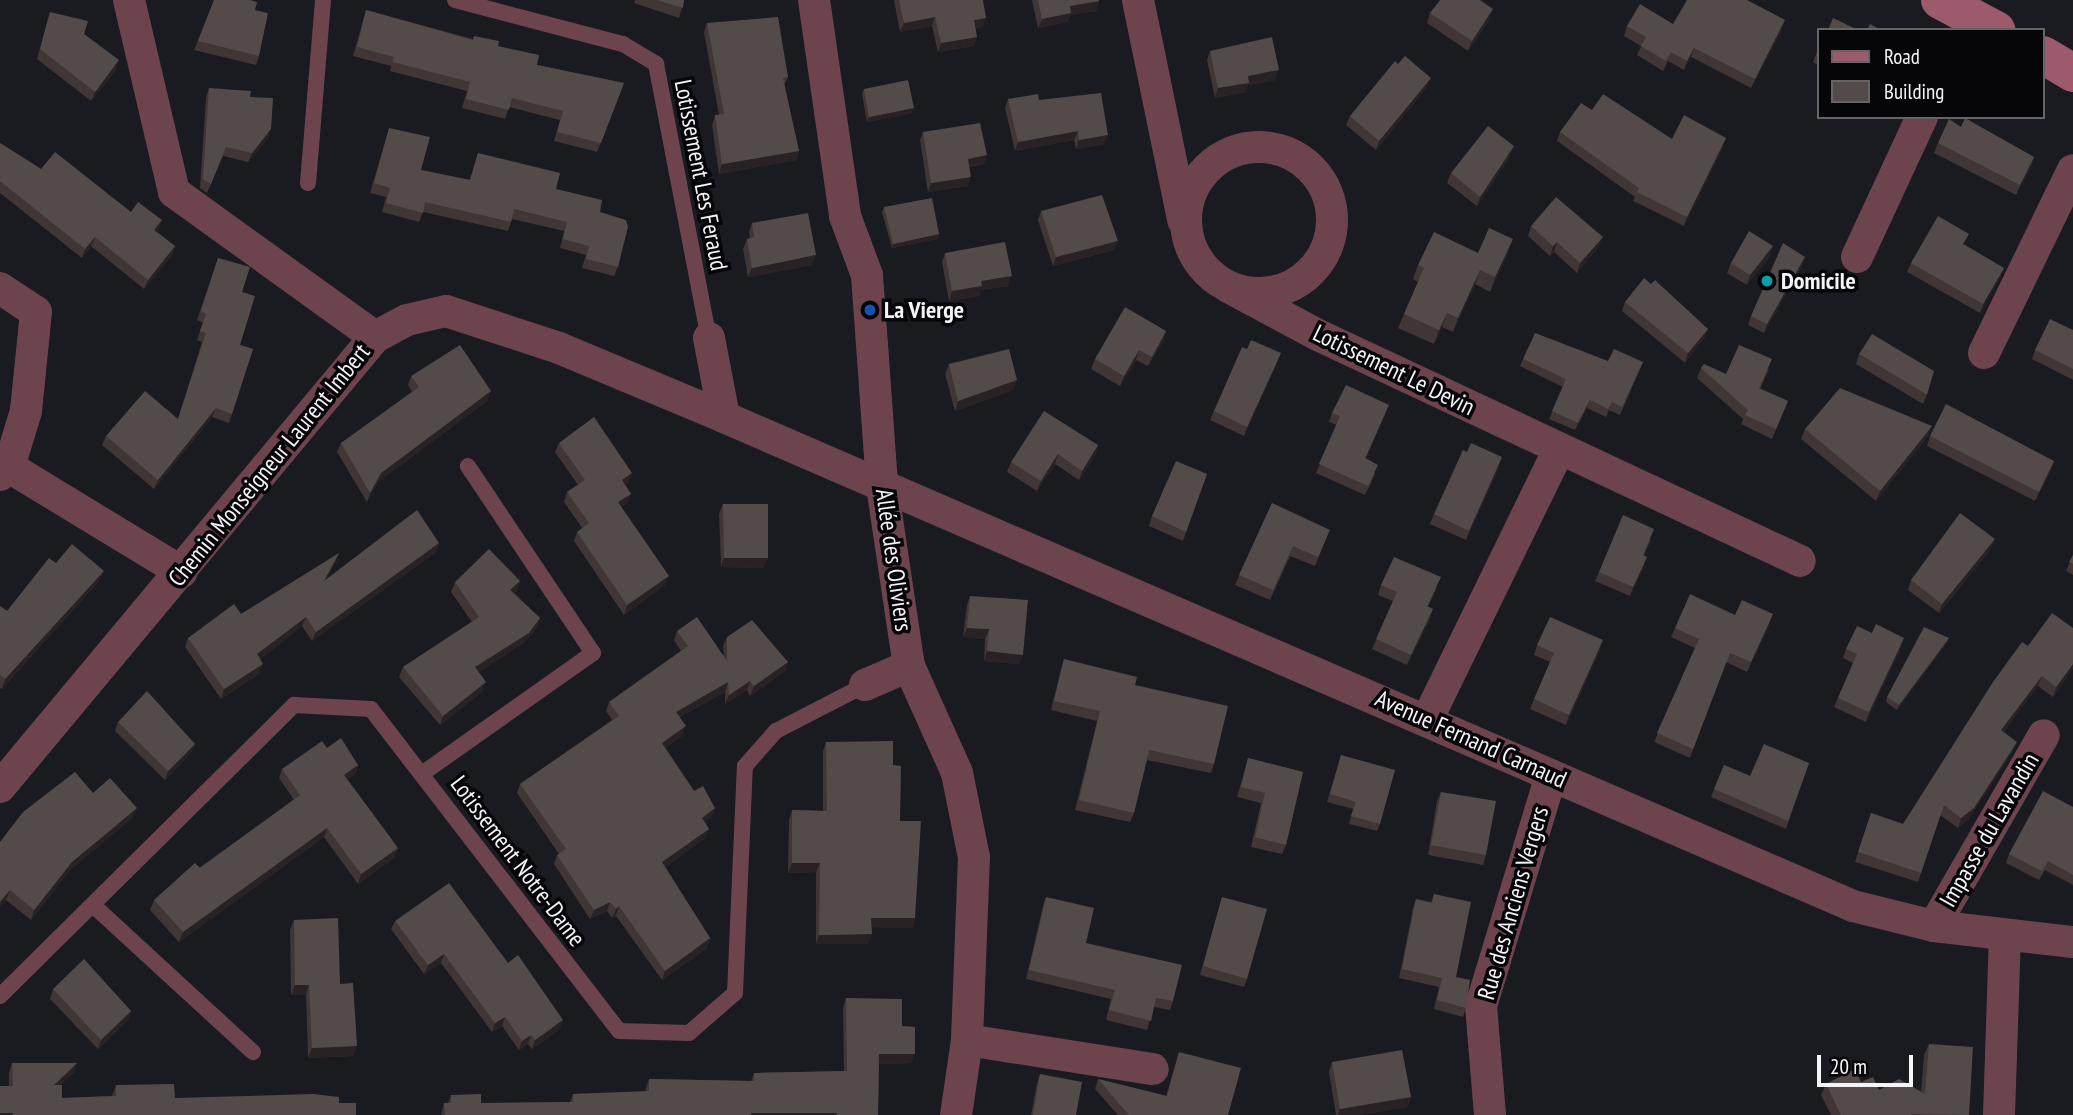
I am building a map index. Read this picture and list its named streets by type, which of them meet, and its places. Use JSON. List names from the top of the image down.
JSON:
{
  "streets": {
    "street": [
      "Lotissement Le Devin",
      "Chemin Monseigneur Laurent Imbert",
      "Allée des Oliviers",
      "Avenue Fernand Carnaud",
      "Impasse du Lavandin",
      "Rue des Anciens Vergers"
    ],
    "lane": ["Lotissement Les Feraud", "Lotissement Notre-Dame"]
  },
  "crossings": [
    ["Chemin Monseigneur Laurent Imbert", "Allée des Oliviers"],
    ["Chemin Monseigneur Laurent Imbert", "Avenue Fernand Carnaud"],
    ["Allée des Oliviers", "Avenue Fernand Carnaud"],
    ["Avenue Fernand Carnaud", "Impasse du Lavandin"],
    ["Avenue Fernand Carnaud", "Rue des Anciens Vergers"]
  ],
  "places": ["Domicile", "La Vierge"],
  "legend": ["Road", "Building"],
  "scale_bar": "20 m"
}
